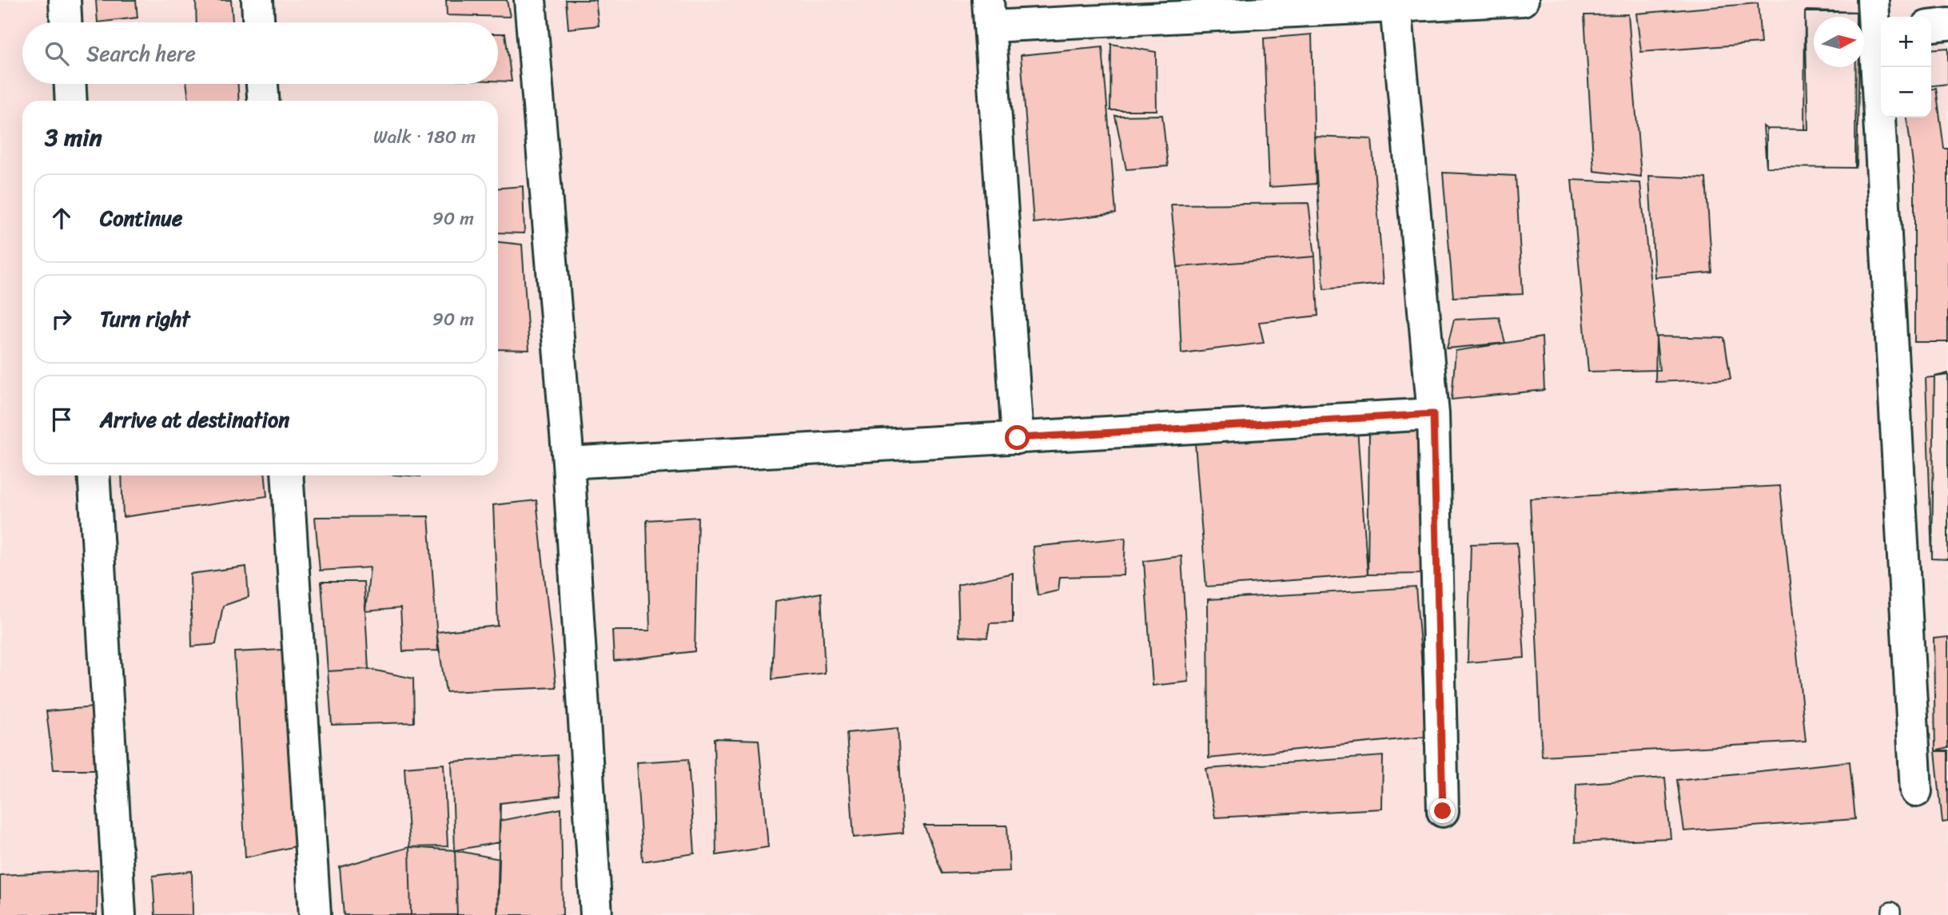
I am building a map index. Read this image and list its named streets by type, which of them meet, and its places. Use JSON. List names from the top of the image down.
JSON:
{
  "north": "right",
  "page": {
    "map_buttons": ["+", "−"],
    "search": "Search here",
    "heading": ["3 min", "Walk · 180 m"],
    "list": [
      ["Continue", "90 m"],
      ["Turn right", "90 m"],
      "Arrive at destination"
    ]
  }
}
